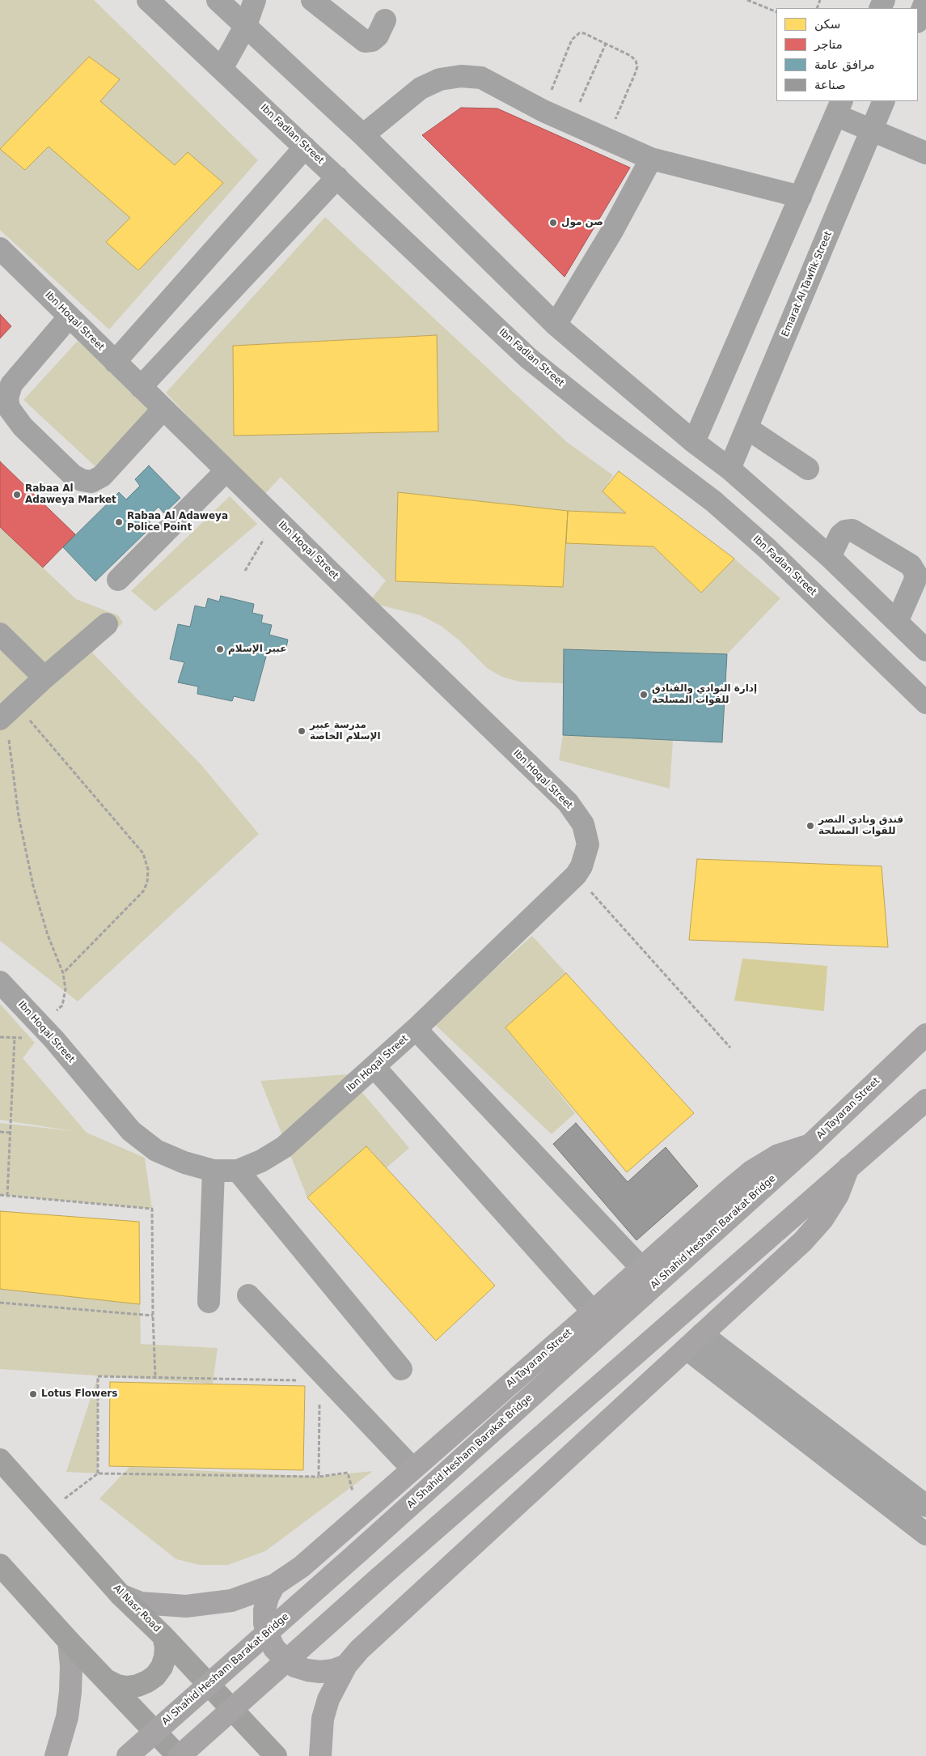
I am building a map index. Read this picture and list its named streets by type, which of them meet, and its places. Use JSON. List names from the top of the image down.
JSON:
{
  "streets": {
    "highway": ["Al Nasr Road"],
    "main road": ["Al Tayaran Street", "Al Shahid Hesham Barakat Bridge"],
    "street": ["Ibn Fadlan Street", "Emarat Al Tawfik Street", "Ibn Hoqal Street"]
  },
  "crossings": [
    ["Al Tayaran Street", "Al Shahid Hesham Barakat Bridge"],
    ["Al Tayaran Street", "Al Nasr Road"]
  ],
  "places": [
    "صن مول",
    "Rabaa Al Adaweya Market",
    "Rabaa Al Adaweya Police Point",
    "عبير الإسلام",
    "إدارة النوادي والفنادق للقوات المسلحة",
    "مدرسة عبير الإسلام الخاصة",
    "فندق ونادي النصر للقوات المسلحة",
    "Lotus Flowers"
  ],
  "legend": [
    "سكن",
    "متاجر",
    "مرافق عامة",
    "صناعة"
  ]
}
